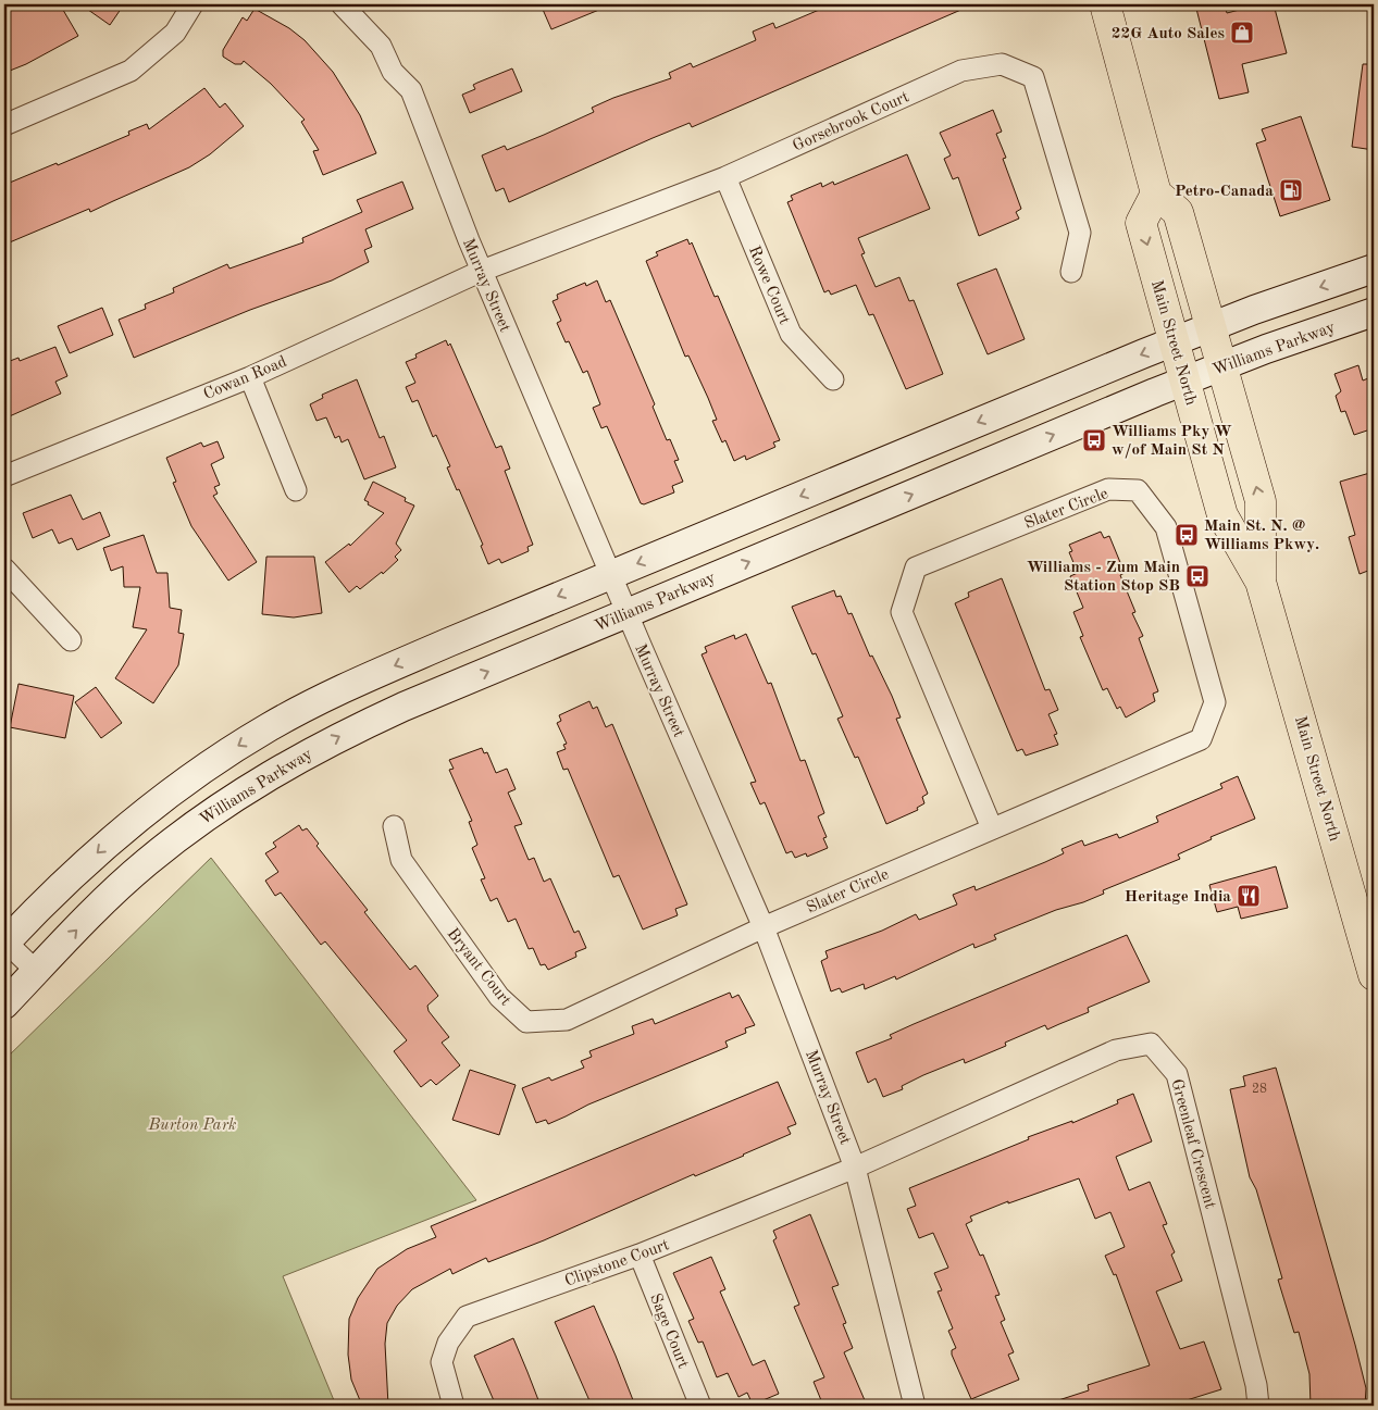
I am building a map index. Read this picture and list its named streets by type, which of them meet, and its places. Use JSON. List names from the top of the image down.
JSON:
{
  "streets": {
    "main road": ["Main Street North", "Williams Parkway"],
    "street": [
      "Gorsebrook Court",
      "Murray Street",
      "Rowe Court",
      "Cowan Road",
      "Slater Circle",
      "Bryant Court",
      "Greenleaf Crescent",
      "Clipstone Court",
      "Sage Court"
    ]
  },
  "crossings": [
    ["Gorsebrook Court", "Murray Street"],
    ["Gorsebrook Court", "Rowe Court"],
    ["Gorsebrook Court", "Cowan Road"],
    ["Murray Street", "Williams Parkway"],
    ["Murray Street", "Cowan Road"],
    ["Murray Street", "Slater Circle"],
    ["Murray Street", "Bryant Court"],
    ["Murray Street", "Greenleaf Crescent"],
    ["Murray Street", "Clipstone Court"],
    ["Main Street North", "Williams Parkway"],
    ["Slater Circle", "Bryant Court"],
    ["Greenleaf Crescent", "Clipstone Court"],
    ["Clipstone Court", "Sage Court"]
  ],
  "parks": ["Burton Park"],
  "places": {
    "shop": ["22G Auto Sales"],
    "fuel station": ["Petro-Canada"],
    "bus stop": ["Williams Pky W w/of Main St N", "Main St. N. @ Williams Pkwy.", "Williams - Zum Main Station Stop SB"],
    "restaurant": ["Heritage India"]
  },
  "house_numbers": ["28"]
}
